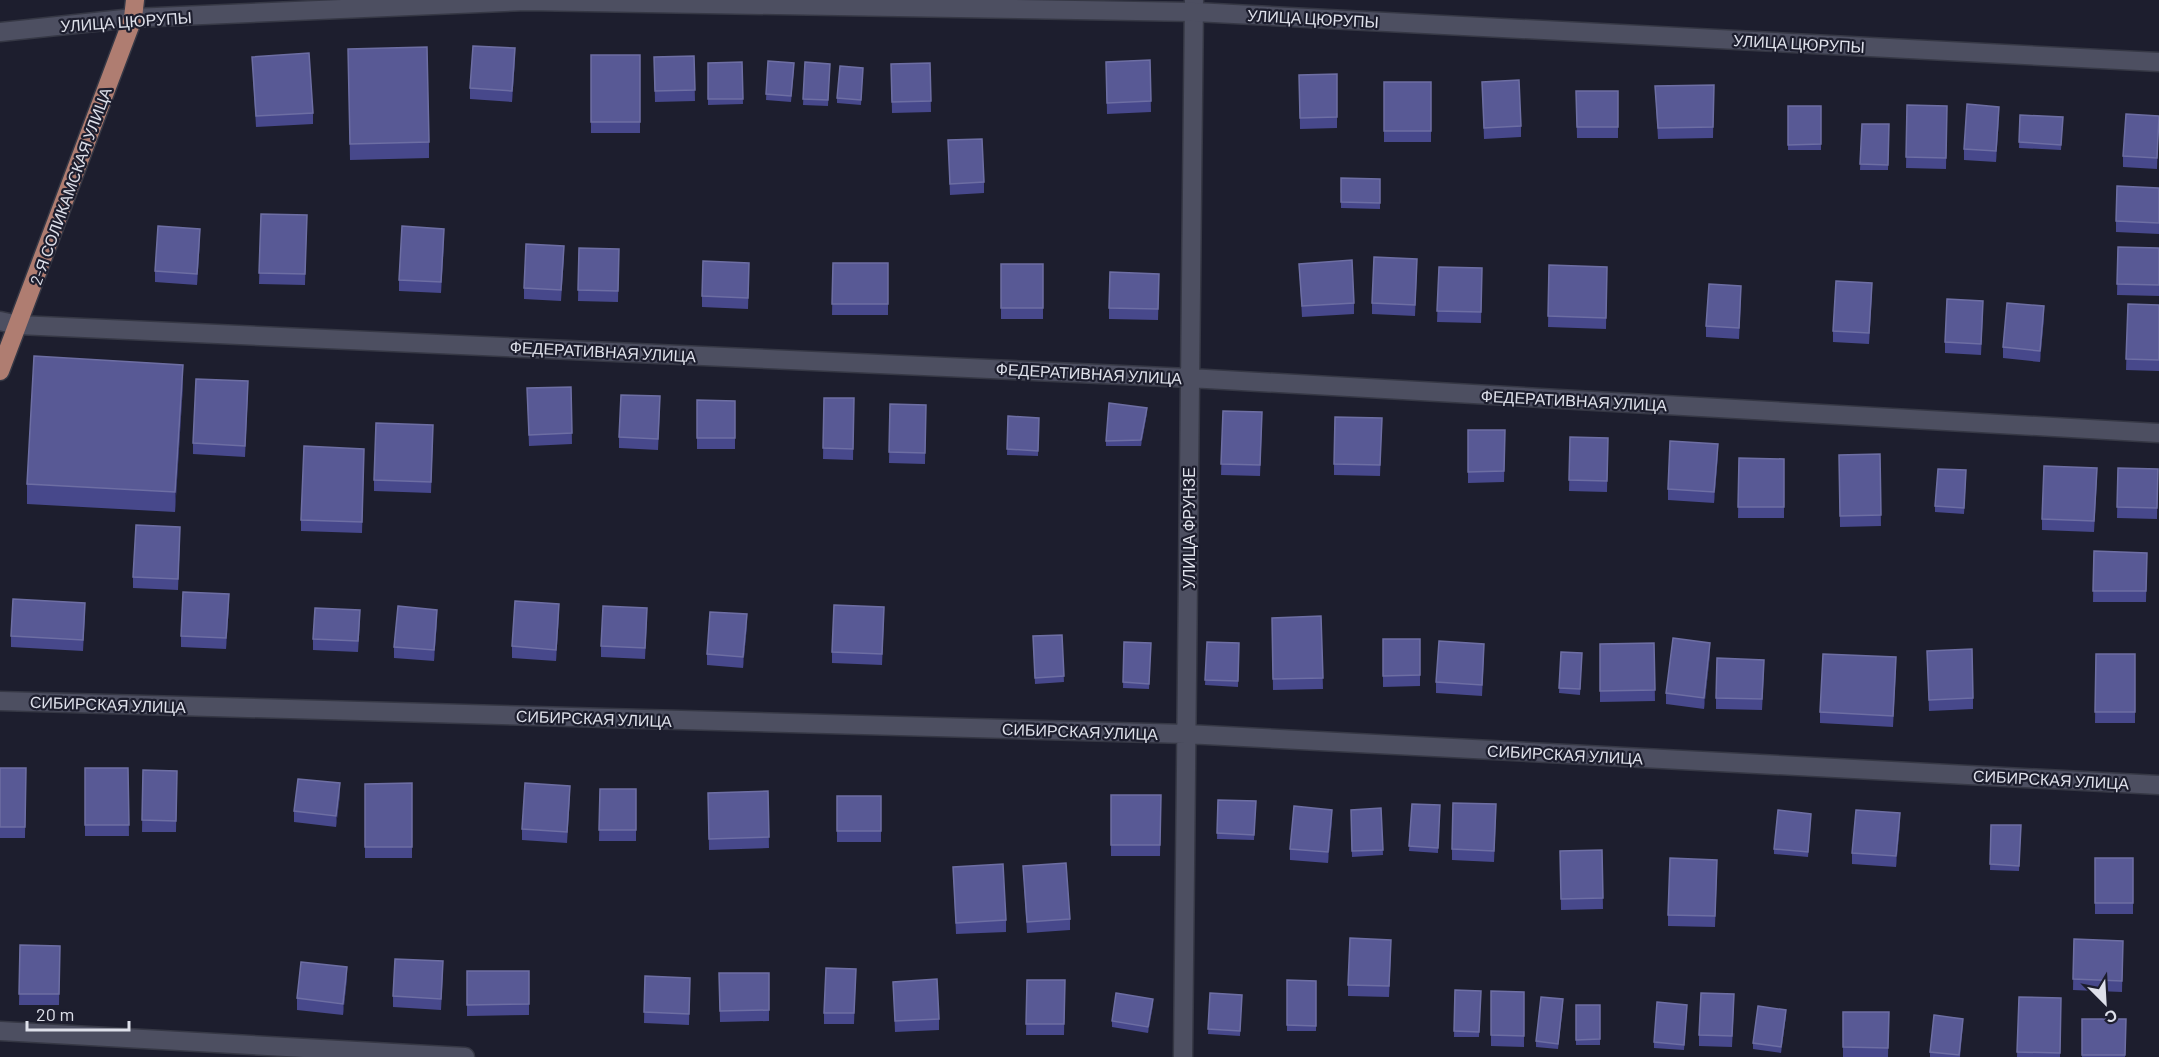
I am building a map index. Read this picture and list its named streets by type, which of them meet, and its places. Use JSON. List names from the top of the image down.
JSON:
{
  "streets": {
    "main road": ["2-Я СОЛИКАМСКАЯ УЛИЦА"],
    "street": [
      "УЛИЦА ЦЮРУПЫ",
      "ФЕДЕРАТИВНАЯ УЛИЦА",
      "УЛИЦА ФРУНЗЕ",
      "СИБИРСКАЯ УЛИЦА"
    ]
  },
  "crossings": [
    ["УЛИЦА ЦЮРУПЫ", "2-Я СОЛИКАМСКАЯ УЛИЦА"],
    ["УЛИЦА ЦЮРУПЫ", "УЛИЦА ФРУНЗЕ"],
    ["2-Я СОЛИКАМСКАЯ УЛИЦА", "ФЕДЕРАТИВНАЯ УЛИЦА"],
    ["ФЕДЕРАТИВНАЯ УЛИЦА", "УЛИЦА ФРУНЗЕ"],
    ["УЛИЦА ФРУНЗЕ", "СИБИРСКАЯ УЛИЦА"]
  ],
  "scale_bar": "20 m",
  "north": "bottom right"
}
